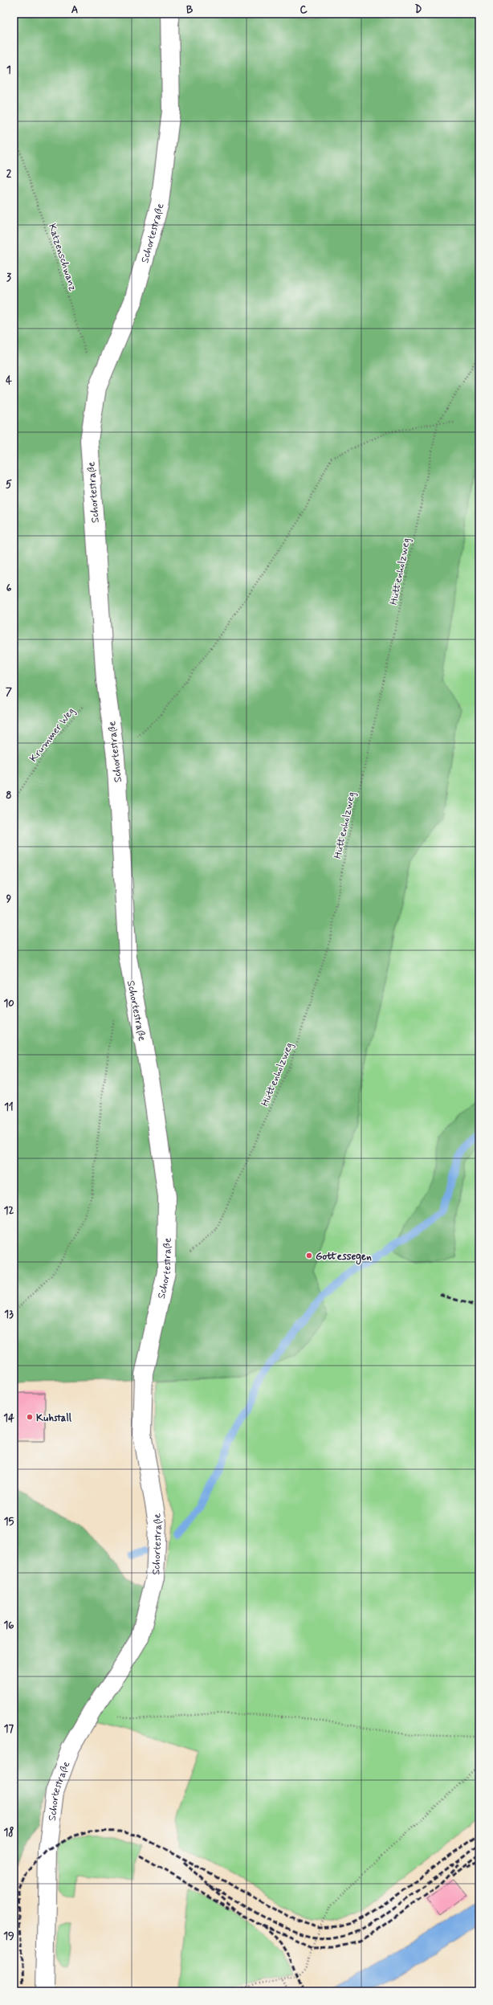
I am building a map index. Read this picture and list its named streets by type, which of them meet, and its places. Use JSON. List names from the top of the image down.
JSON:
{
  "streets": {
    "street": ["Schortestraße"],
    "path": ["Katzenschwanz", "Hüttenholzweg", "Krummer Weg"]
  },
  "crossings": [
    ["Schortestraße", "Katzenschwanz"],
    ["Schortestraße", "Hüttenholzweg"],
    ["Schortestraße", "Krummer Weg"]
  ],
  "places": ["Gottessegen", "Kuhstall"],
  "grid": {
    "columns": [
      "A",
      "B",
      "C",
      "D"
    ],
    "rows": [
      "1",
      "2",
      "3",
      "4",
      "5",
      "6",
      "7",
      "8",
      "9",
      "10",
      "11",
      "12",
      "13",
      "14",
      "15",
      "16",
      "17",
      "18",
      "19"
    ]
  }
}
